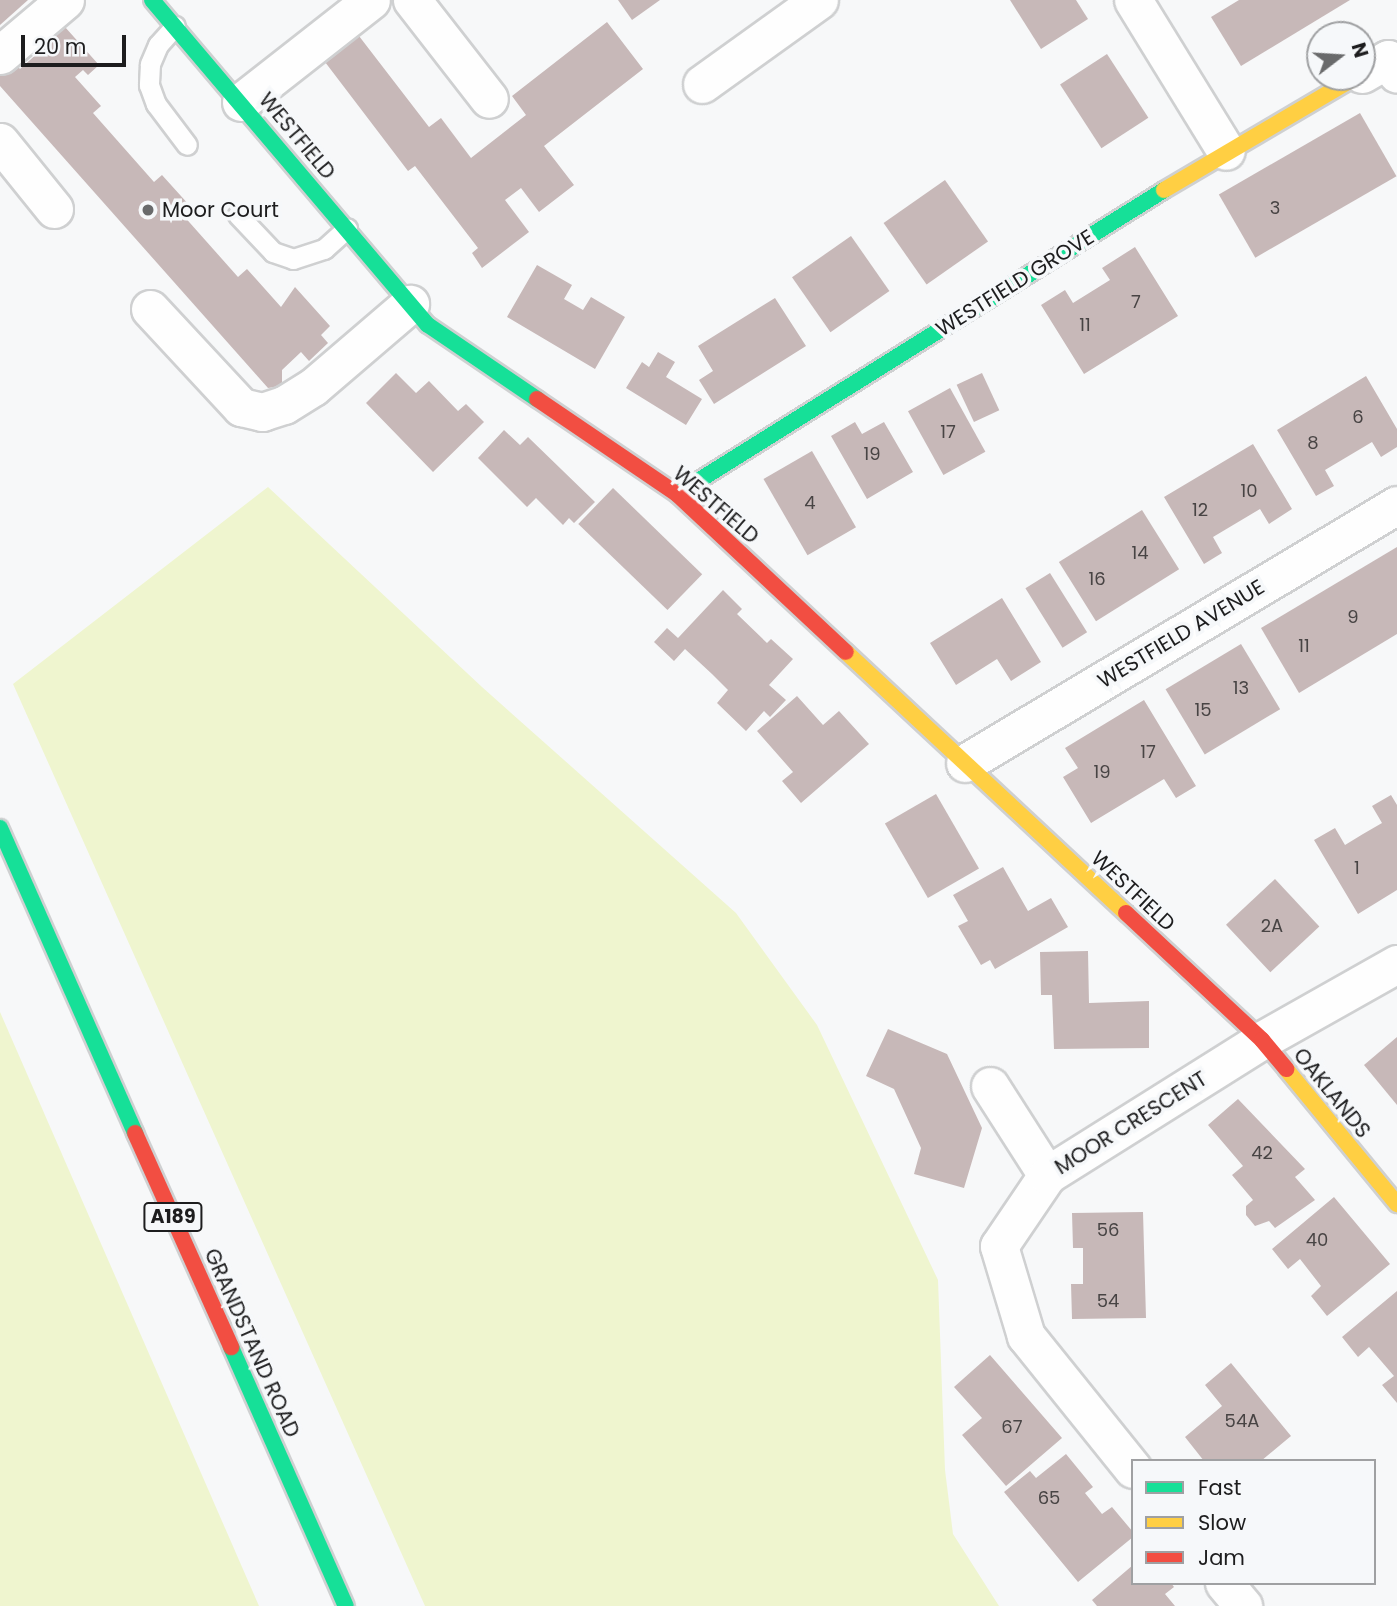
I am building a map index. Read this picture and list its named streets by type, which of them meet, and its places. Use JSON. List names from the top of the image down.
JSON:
{
  "streets": {
    "street": [
      "WESTFIELD",
      "WESTFIELD GROVE",
      "WESTFIELD AVENUE",
      "OAKLANDS",
      "MOOR CRESCENT",
      "A189",
      "GRANDSTAND ROAD"
    ]
  },
  "crossings": [
    ["WESTFIELD", "WESTFIELD GROVE"],
    ["WESTFIELD", "WESTFIELD AVENUE"],
    ["WESTFIELD", "OAKLANDS"],
    ["WESTFIELD", "MOOR CRESCENT"],
    ["OAKLANDS", "MOOR CRESCENT"]
  ],
  "places": ["Moor Court"],
  "house_numbers": [
    "3",
    "7",
    "11",
    "6",
    "17",
    "8",
    "19",
    "10",
    "4",
    "12",
    "14",
    "16",
    "9",
    "11",
    "13",
    "15",
    "17",
    "19",
    "1",
    "2A",
    "42",
    "56",
    "40",
    "54",
    "54A",
    "67",
    "65"
  ],
  "legend": ["Fast", "Slow", "Jam"],
  "scale_bar": "20 m",
  "north": "right"
}
